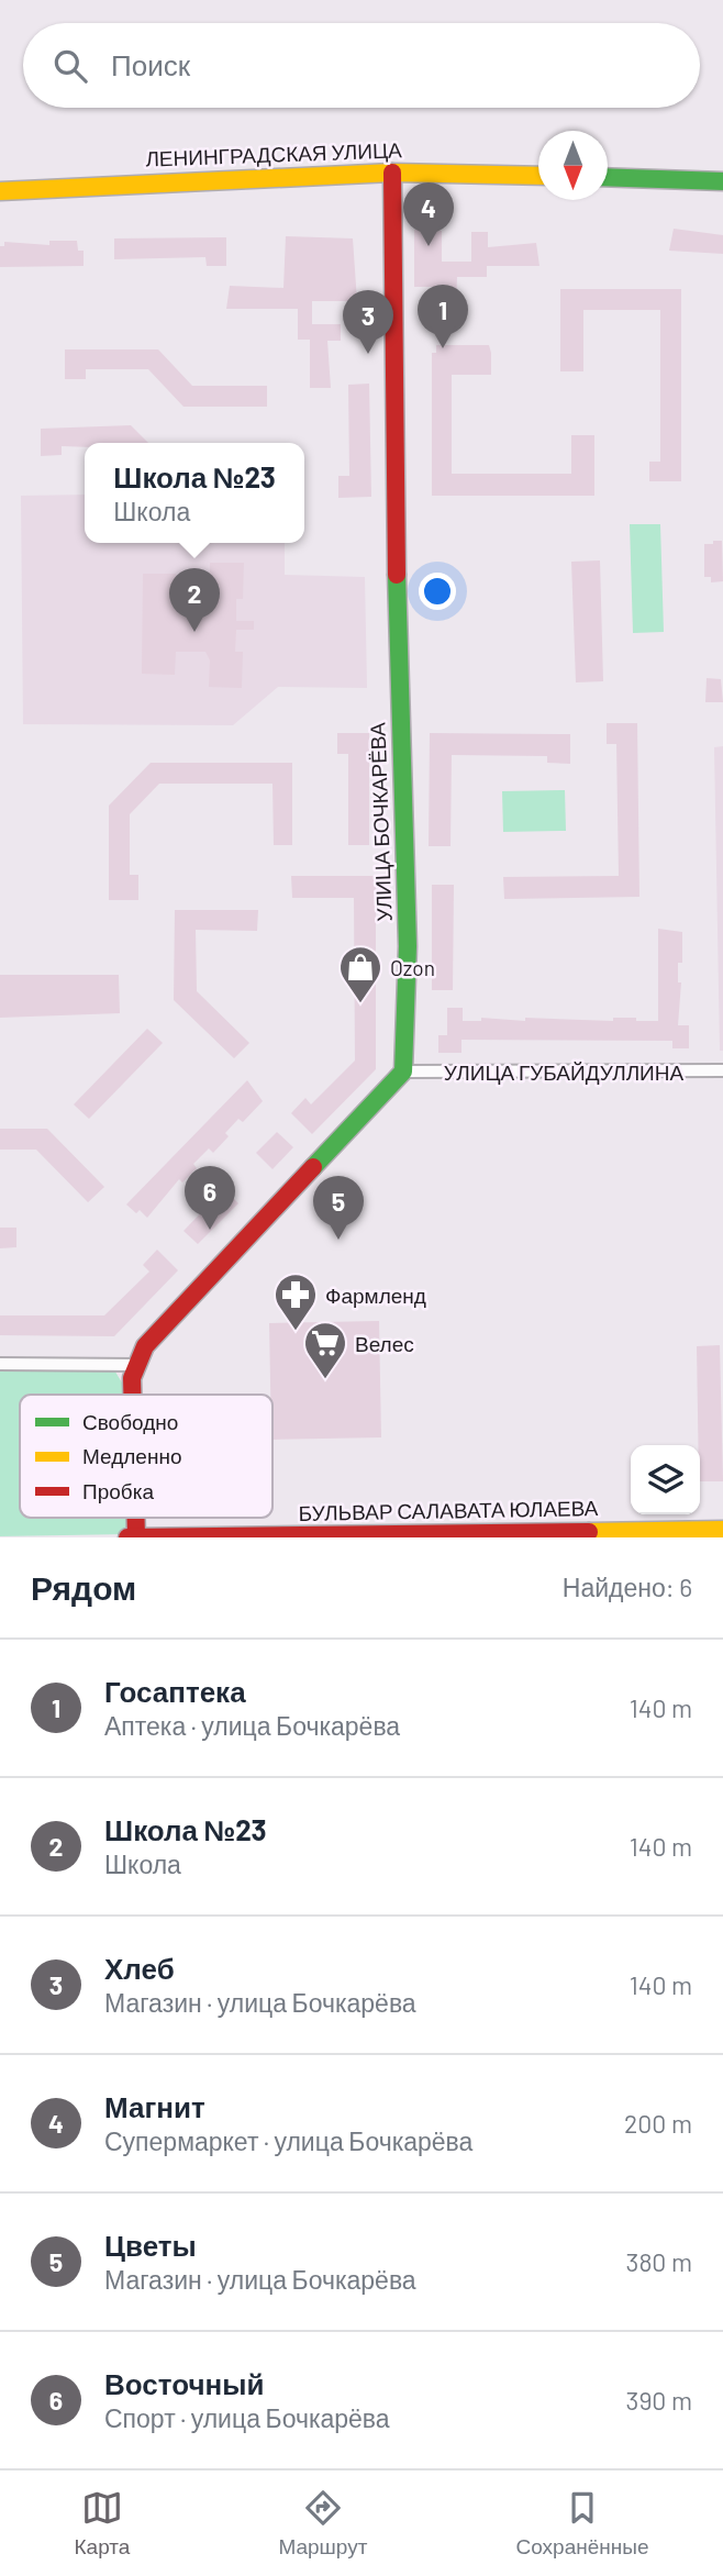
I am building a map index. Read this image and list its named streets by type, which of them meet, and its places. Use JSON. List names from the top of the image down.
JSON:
{
  "streets": {
    "street": [
      "ЛЕНИНГРАДСКАЯ УЛИЦА",
      "УЛИЦА БОЧКАРЁВА",
      "УЛИЦА ГУБАЙДУЛЛИНА",
      "БУЛЬВАР САЛАВАТА ЮЛАЕВА"
    ]
  },
  "crossings": [
    ["ЛЕНИНГРАДСКАЯ УЛИЦА", "УЛИЦА БОЧКАРЁВА"],
    ["УЛИЦА БОЧКАРЁВА", "УЛИЦА ГУБАЙДУЛЛИНА"]
  ],
  "places": {
    "shop": ["Ozon"],
    "pharmacy": ["Фармленд"],
    "supermarket": ["Велес"]
  },
  "legend": ["Свободно", "Медленно", "Пробка"],
  "north": "bottom",
  "page": {
    "search": "Поиск",
    "pins": [
      "4",
      "1",
      "3",
      "2",
      "6",
      "5"
    ],
    "popup": ["Школа №23", "Школа"],
    "heading": ["Рядом", "Найдено: 6"],
    "list": [
      {
        "mark": "1",
        "name": "Госаптека",
        "note": "Аптека · улица Бочкарёва",
        "value": "140 m"
      },
      {
        "mark": "2",
        "name": "Школа №23",
        "note": "Школа",
        "value": "140 m"
      },
      {
        "mark": "3",
        "name": "Хлеб",
        "note": "Магазин · улица Бочкарёва",
        "value": "140 m"
      },
      {
        "mark": "4",
        "name": "Магнит",
        "note": "Супермаркет · улица Бочкарёва",
        "value": "200 m"
      },
      {
        "mark": "5",
        "name": "Цветы",
        "note": "Магазин · улица Бочкарёва",
        "value": "380 m"
      },
      {
        "mark": "6",
        "name": "Восточный",
        "note": "Спорт · улица Бочкарёва",
        "value": "390 m"
      }
    ],
    "nav": ["Карта", "Маршрут", "Сохранённые"]
  }
}
